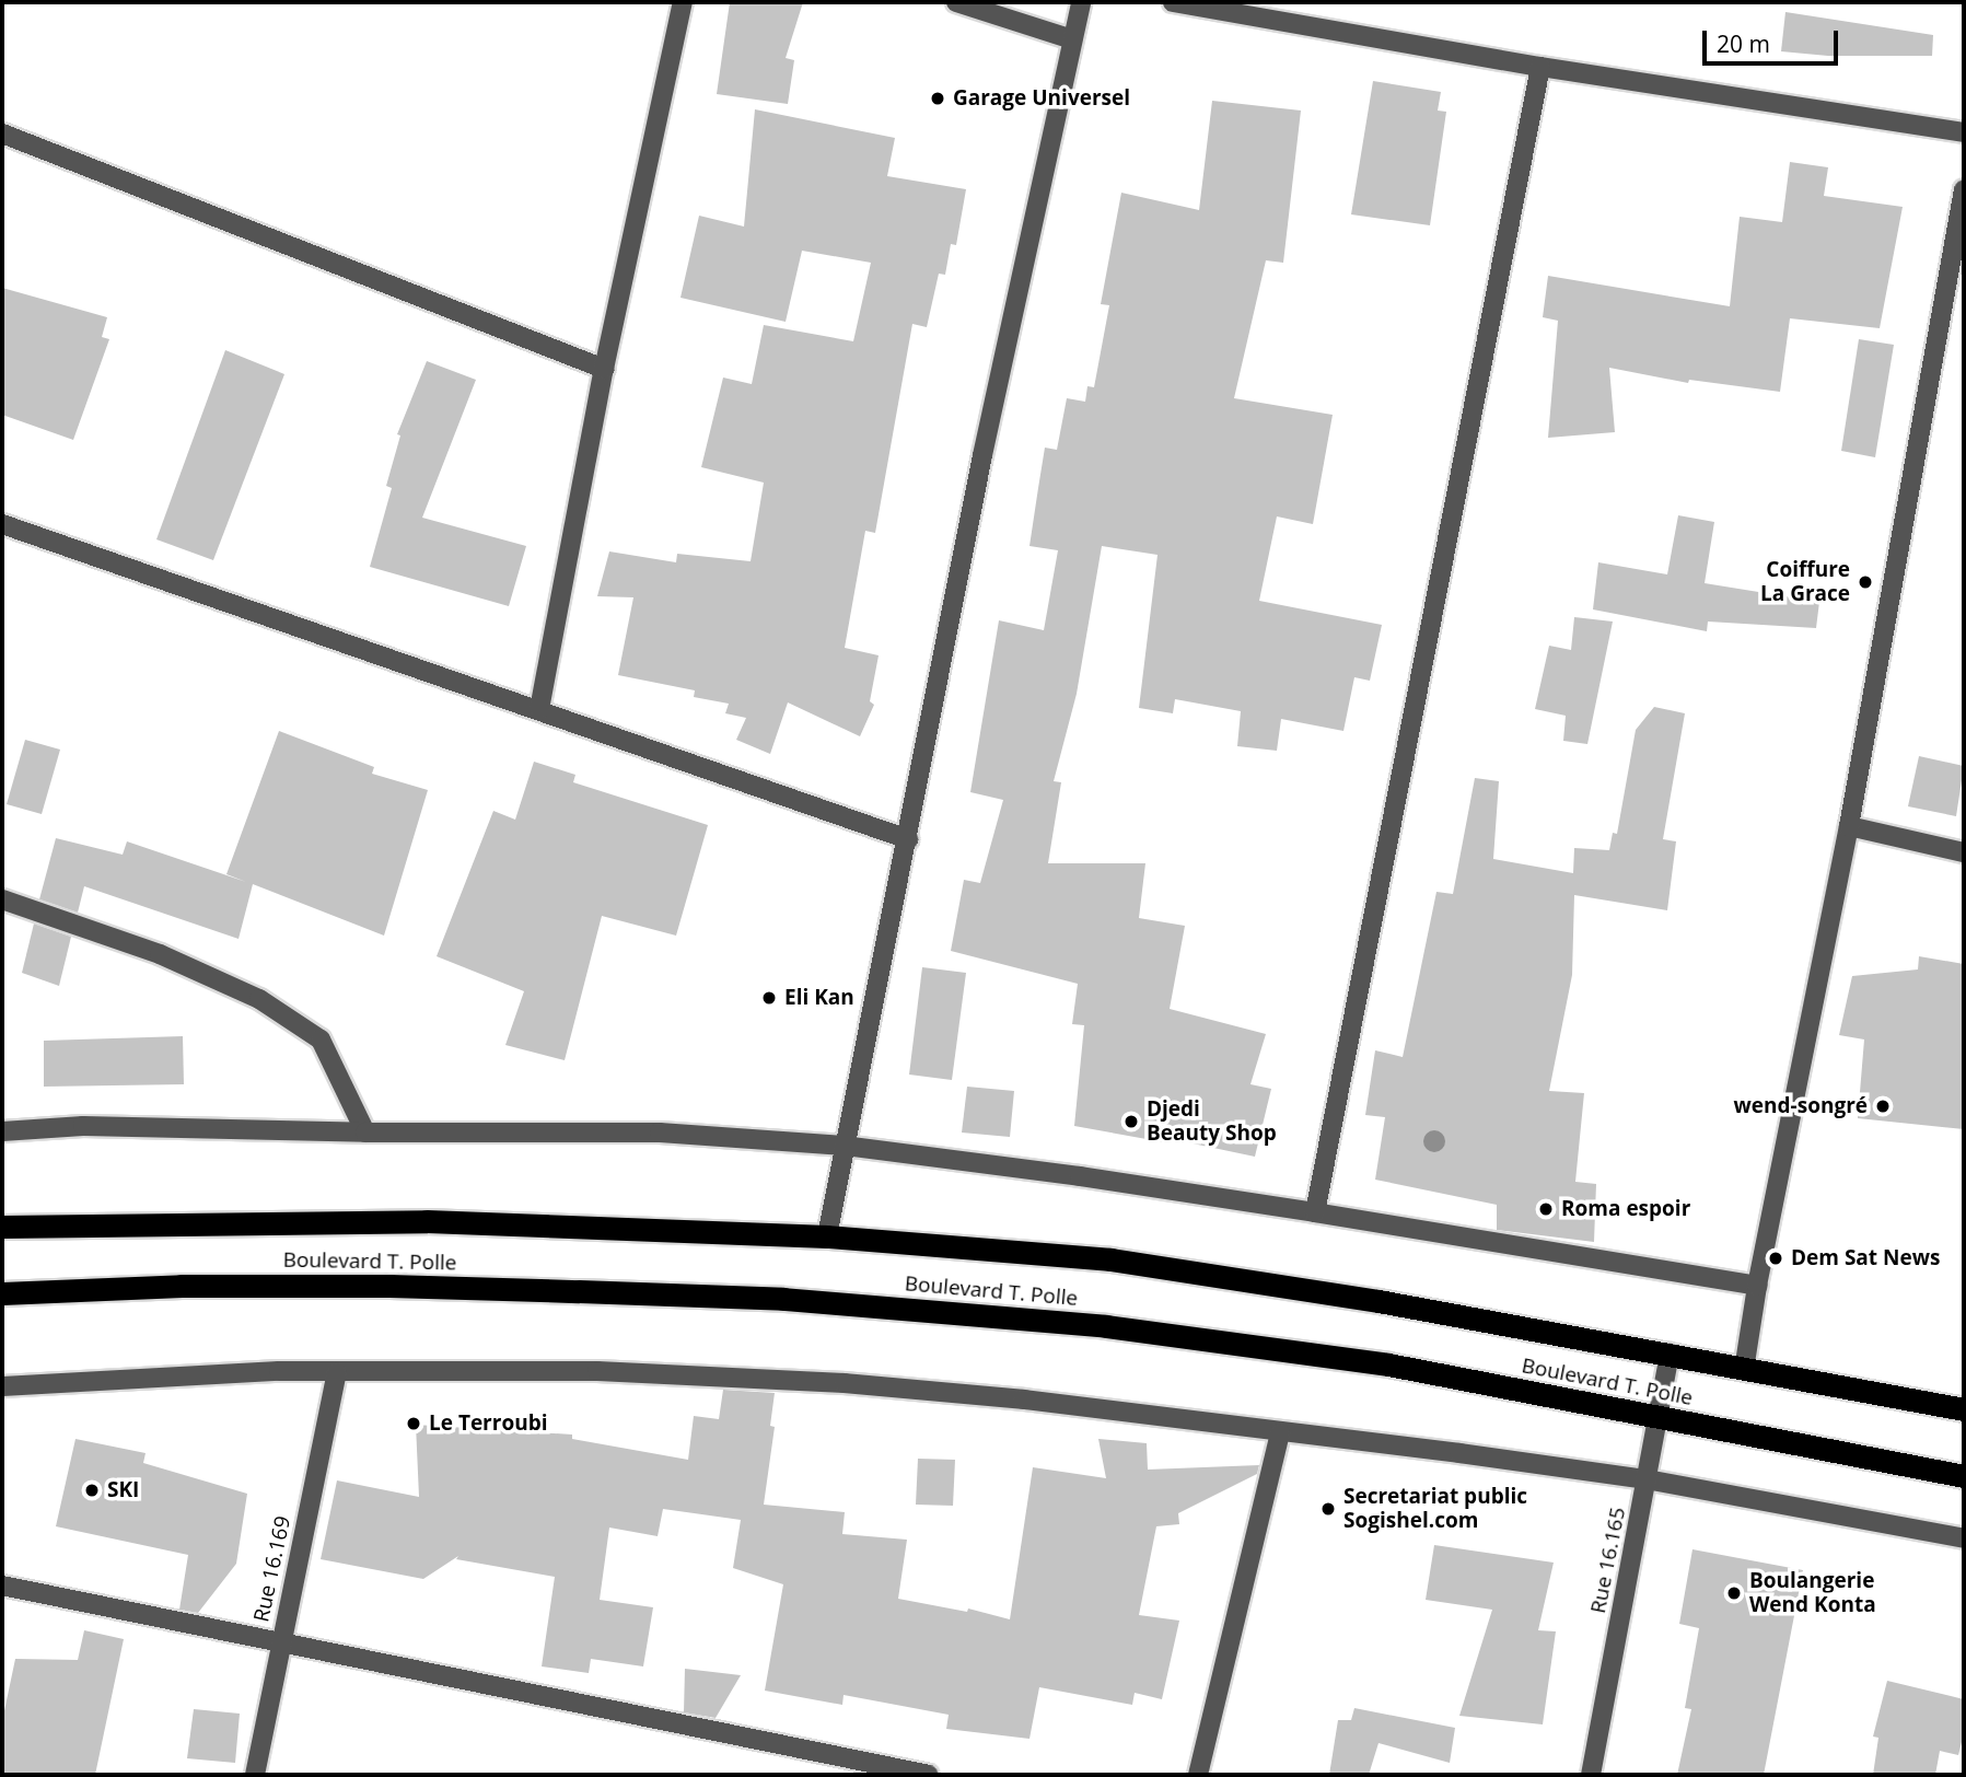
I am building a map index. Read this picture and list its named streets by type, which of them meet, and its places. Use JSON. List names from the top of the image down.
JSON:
{
  "streets": {
    "highway": ["Boulevard T. Polle"],
    "street": ["Rue 16.165", "Rue 16.169"]
  },
  "crossings": [
    ["Boulevard T. Polle", "Rue 16.165"]
  ],
  "places": [
    "Garage Universel",
    "Coiffure La Grace",
    "Eli Kan",
    "wend-songré",
    "Djedi Beauty Shop",
    "Roma espoir",
    "Dem Sat News",
    "Le Terroubi",
    "SKI",
    "Secretariat public Sogishel.com",
    "Boulangerie Wend Konta"
  ],
  "scale_bar": "20 m"
}
